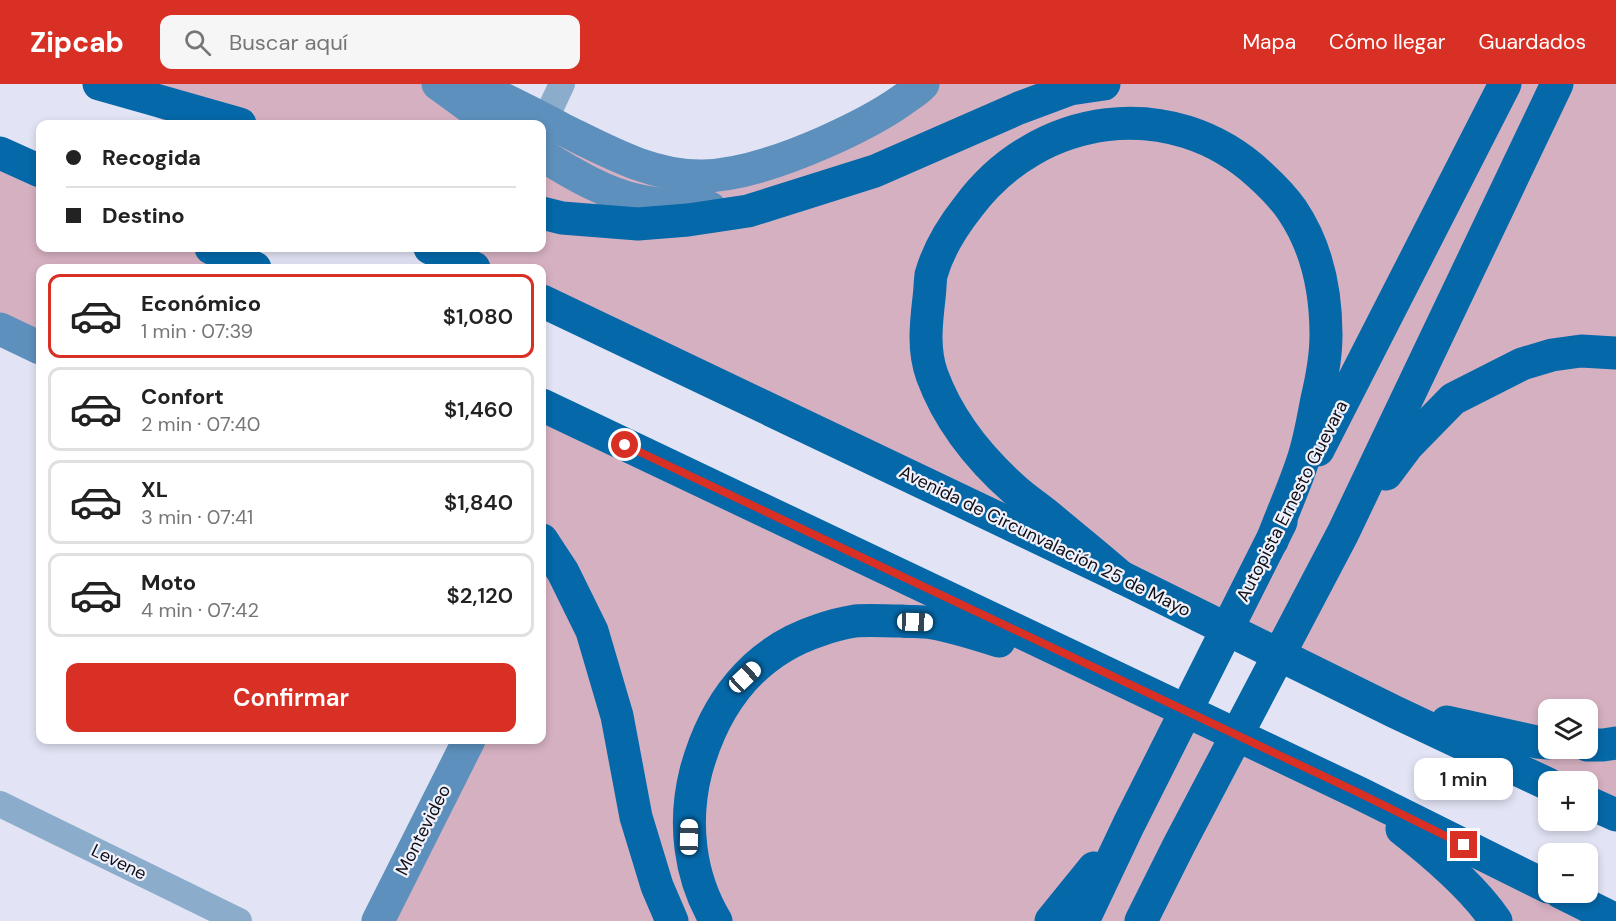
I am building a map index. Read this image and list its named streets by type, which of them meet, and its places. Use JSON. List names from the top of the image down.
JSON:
{
  "streets": {
    "highway": ["Autopista Ernesto Guevara", "Avenida de Circunvalación 25 de Mayo"],
    "main road": ["Montevideo"],
    "street": ["Levene"]
  },
  "page": {
    "header": "Zipcab",
    "search": "Buscar aquí",
    "nav": ["Mapa", "Cómo llegar", "Guardados"],
    "banner": ["Recogida", "Destino"],
    "list": [
      {
        "name": "Económico",
        "note": "1 min · 07:39",
        "value": "$1,080"
      },
      {
        "name": "Confort",
        "note": "2 min · 07:40",
        "value": "$1,460"
      },
      {
        "name": "XL",
        "note": "3 min · 07:41",
        "value": "$1,840"
      },
      {
        "name": "Moto",
        "note": "4 min · 07:42",
        "value": "$2,120"
      }
    ],
    "buttons": "Confirmar",
    "map_buttons": ["+", "−"],
    "bubble": "1 min"
  }
}
